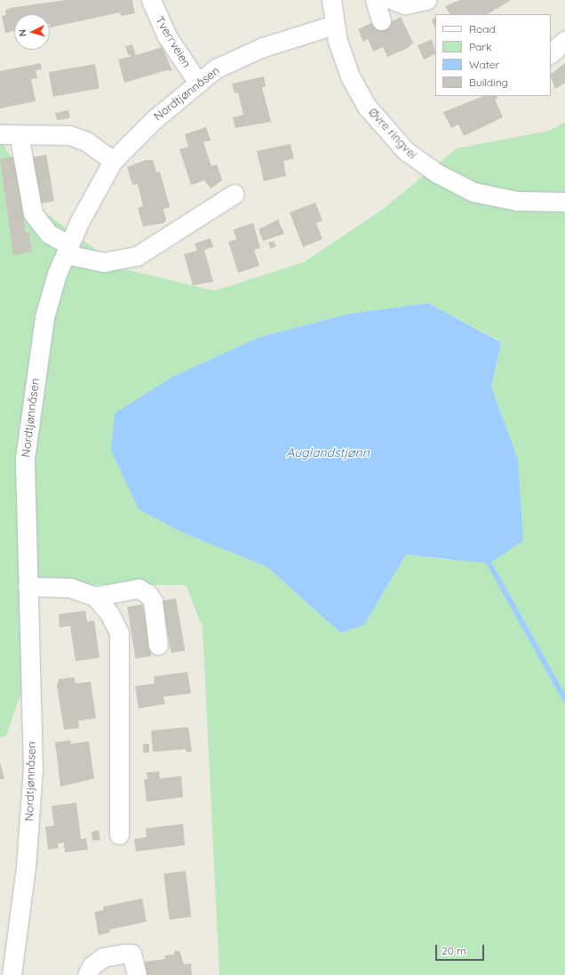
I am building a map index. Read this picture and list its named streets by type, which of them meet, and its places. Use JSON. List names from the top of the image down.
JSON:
{
  "streets": {
    "street": ["Tverrveien", "Nordtjønnåsen", "Øvre ringvei"]
  },
  "crossings": [
    ["Tverrveien", "Nordtjønnåsen"],
    ["Nordtjønnåsen", "Øvre ringvei"]
  ],
  "water": ["Auglandstjønn"],
  "legend": [
    "Road",
    "Park",
    "Water",
    "Building"
  ],
  "scale_bar": "20 m",
  "north": "left"
}
